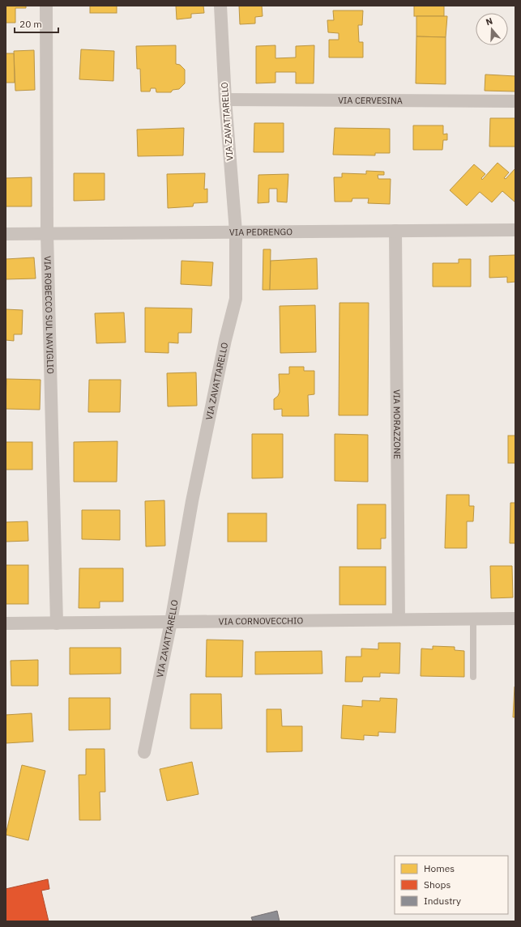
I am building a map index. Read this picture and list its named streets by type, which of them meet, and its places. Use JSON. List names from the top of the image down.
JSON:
{
  "streets": {
    "street": [
      "VIA CERVESINA",
      "VIA ZAVATTARELLO",
      "VIA PEDRENGO",
      "VIA ROBECCO SUL NAVIGLIO",
      "VIA MORAZZONE",
      "VIA CORNOVECCHIO"
    ]
  },
  "crossings": [
    ["VIA CERVESINA", "VIA ZAVATTARELLO"],
    ["VIA ZAVATTARELLO", "VIA PEDRENGO"],
    ["VIA ZAVATTARELLO", "VIA CORNOVECCHIO"],
    ["VIA PEDRENGO", "VIA ROBECCO SUL NAVIGLIO"],
    ["VIA PEDRENGO", "VIA MORAZZONE"],
    ["VIA ROBECCO SUL NAVIGLIO", "VIA CORNOVECCHIO"],
    ["VIA MORAZZONE", "VIA CORNOVECCHIO"]
  ],
  "legend": ["Homes", "Shops", "Industry"],
  "scale_bar": "20 m",
  "north": "top"
}
